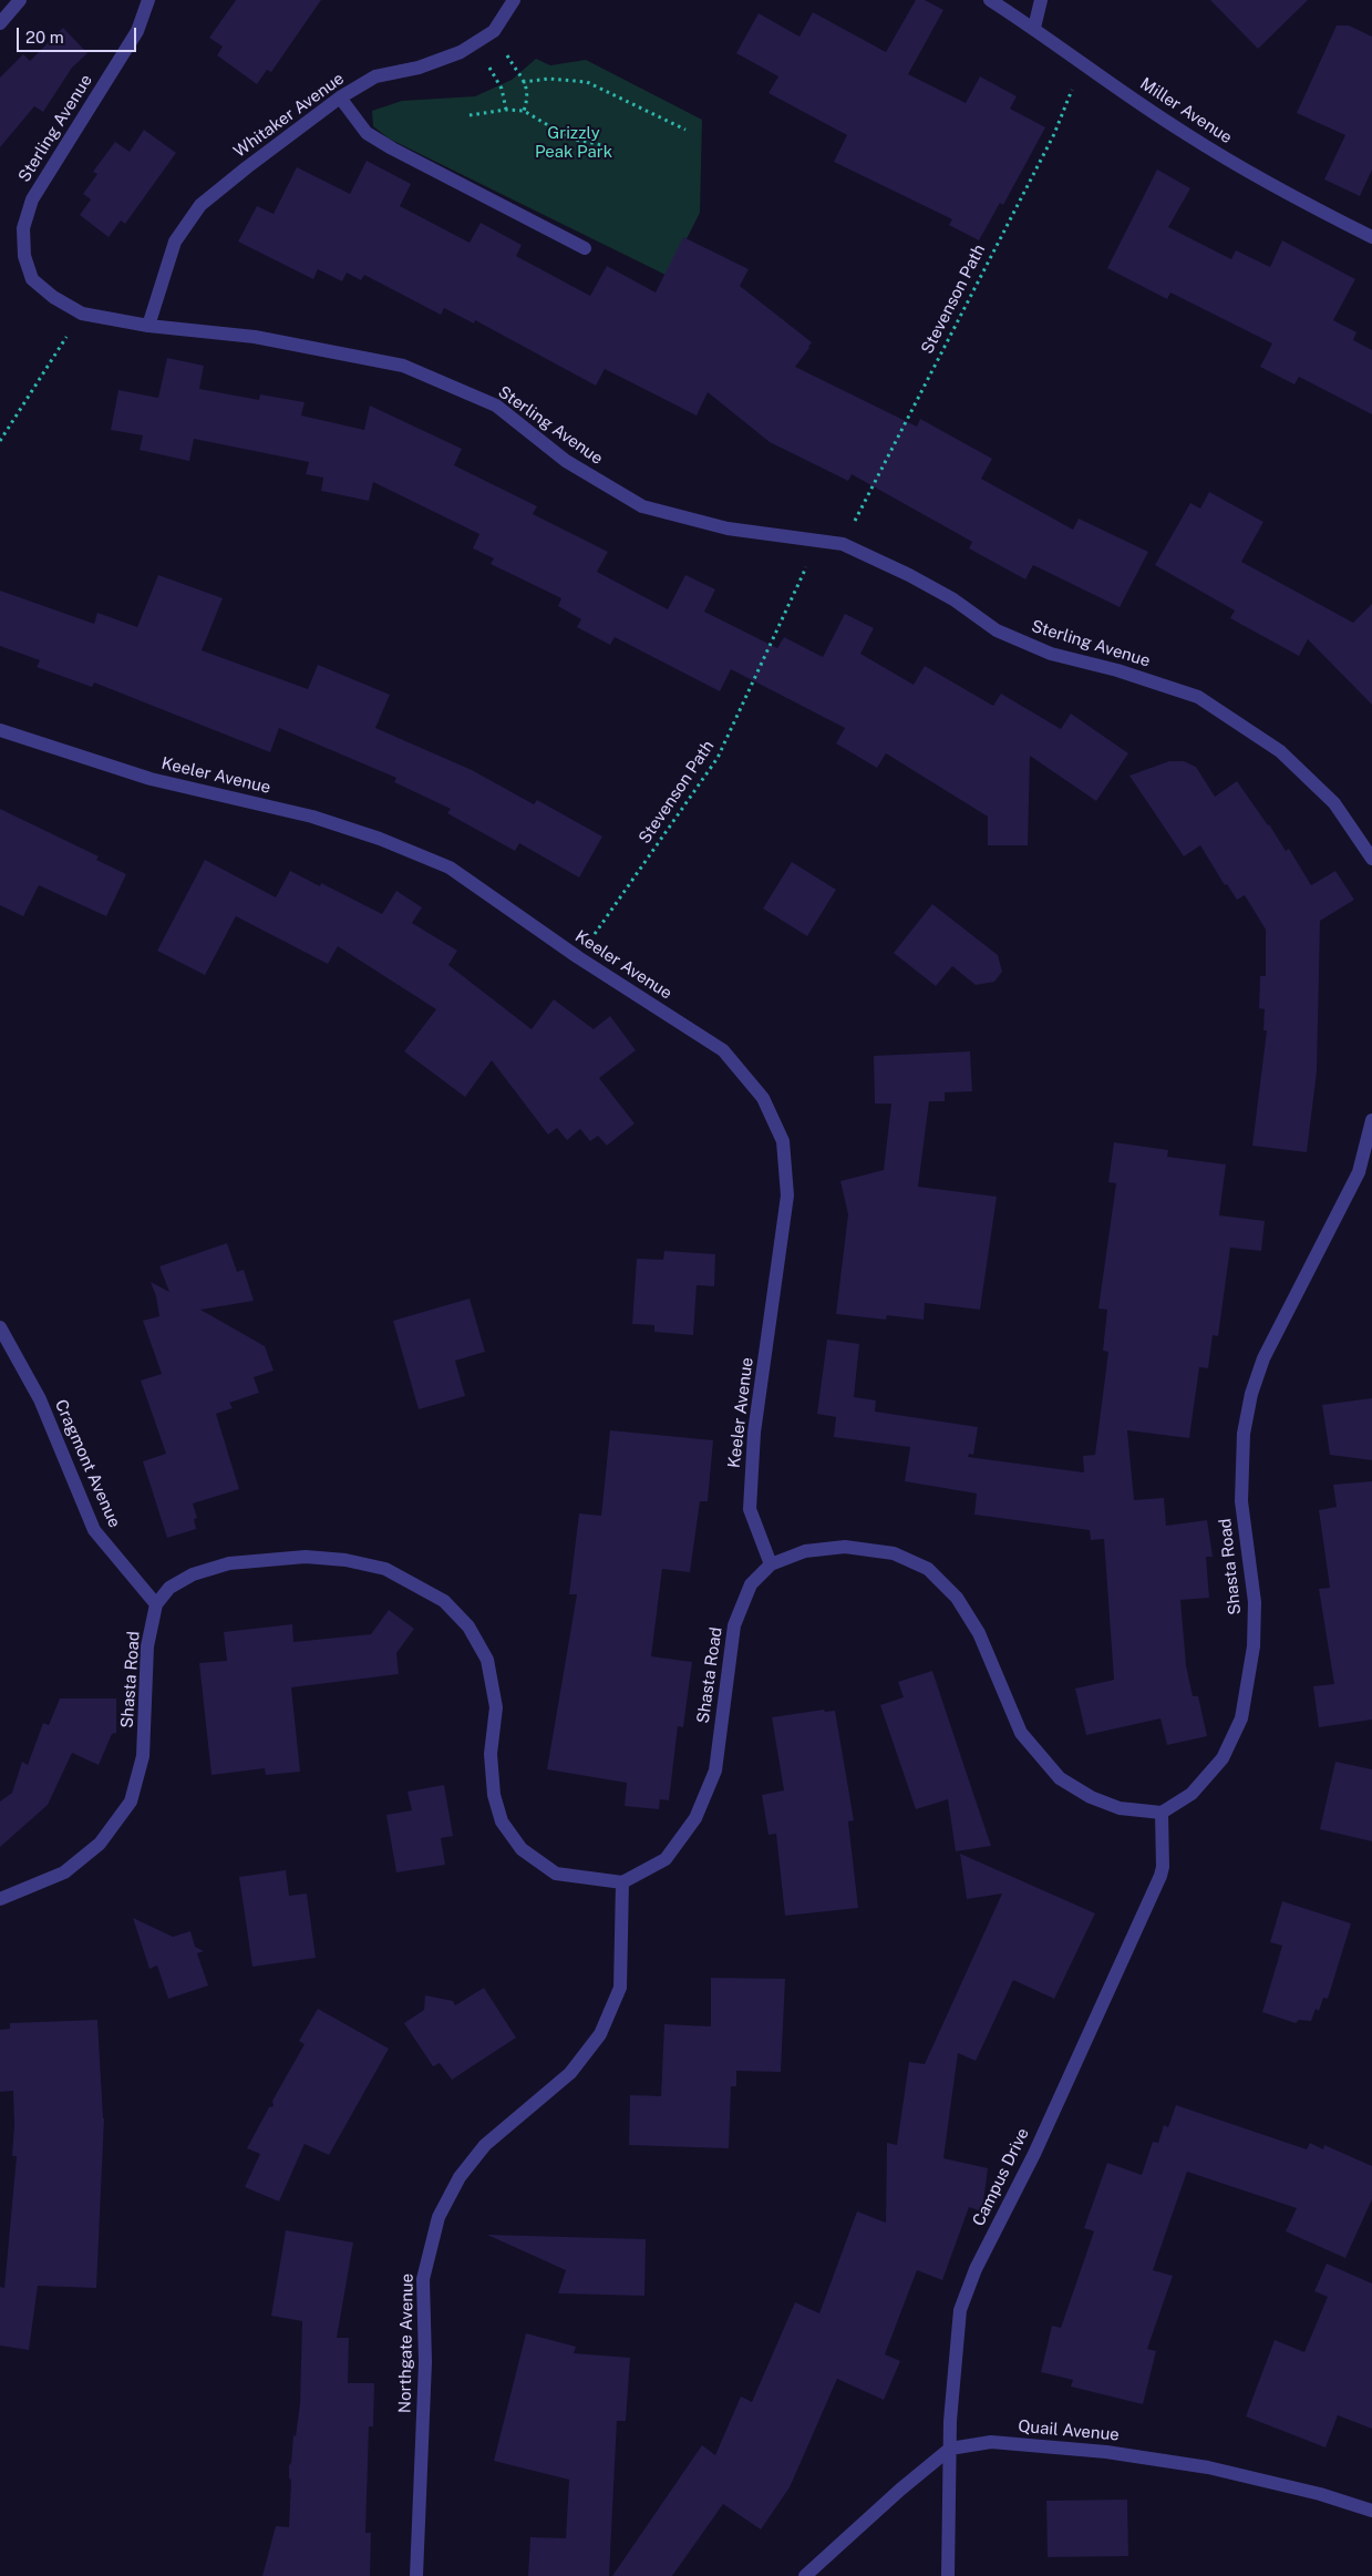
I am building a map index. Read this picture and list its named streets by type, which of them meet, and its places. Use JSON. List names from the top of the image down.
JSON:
{
  "streets": {
    "street": [
      "Miller Avenue",
      "Whitaker Avenue",
      "Sterling Avenue",
      "Keeler Avenue",
      "Cragmont Avenue",
      "Shasta Road",
      "Campus Drive",
      "Northgate Avenue",
      "Quail Avenue"
    ],
    "path": ["Stevenson Path"]
  },
  "crossings": [
    ["Miller Avenue", "Stevenson Path"],
    ["Whitaker Avenue", "Sterling Avenue"],
    ["Sterling Avenue", "Stevenson Path"],
    ["Stevenson Path", "Keeler Avenue"],
    ["Keeler Avenue", "Shasta Road"],
    ["Cragmont Avenue", "Shasta Road"],
    ["Shasta Road", "Campus Drive"],
    ["Shasta Road", "Northgate Avenue"],
    ["Campus Drive", "Quail Avenue"]
  ],
  "parks": ["Grizzly Peak Park"],
  "scale_bar": "20 m"
}
